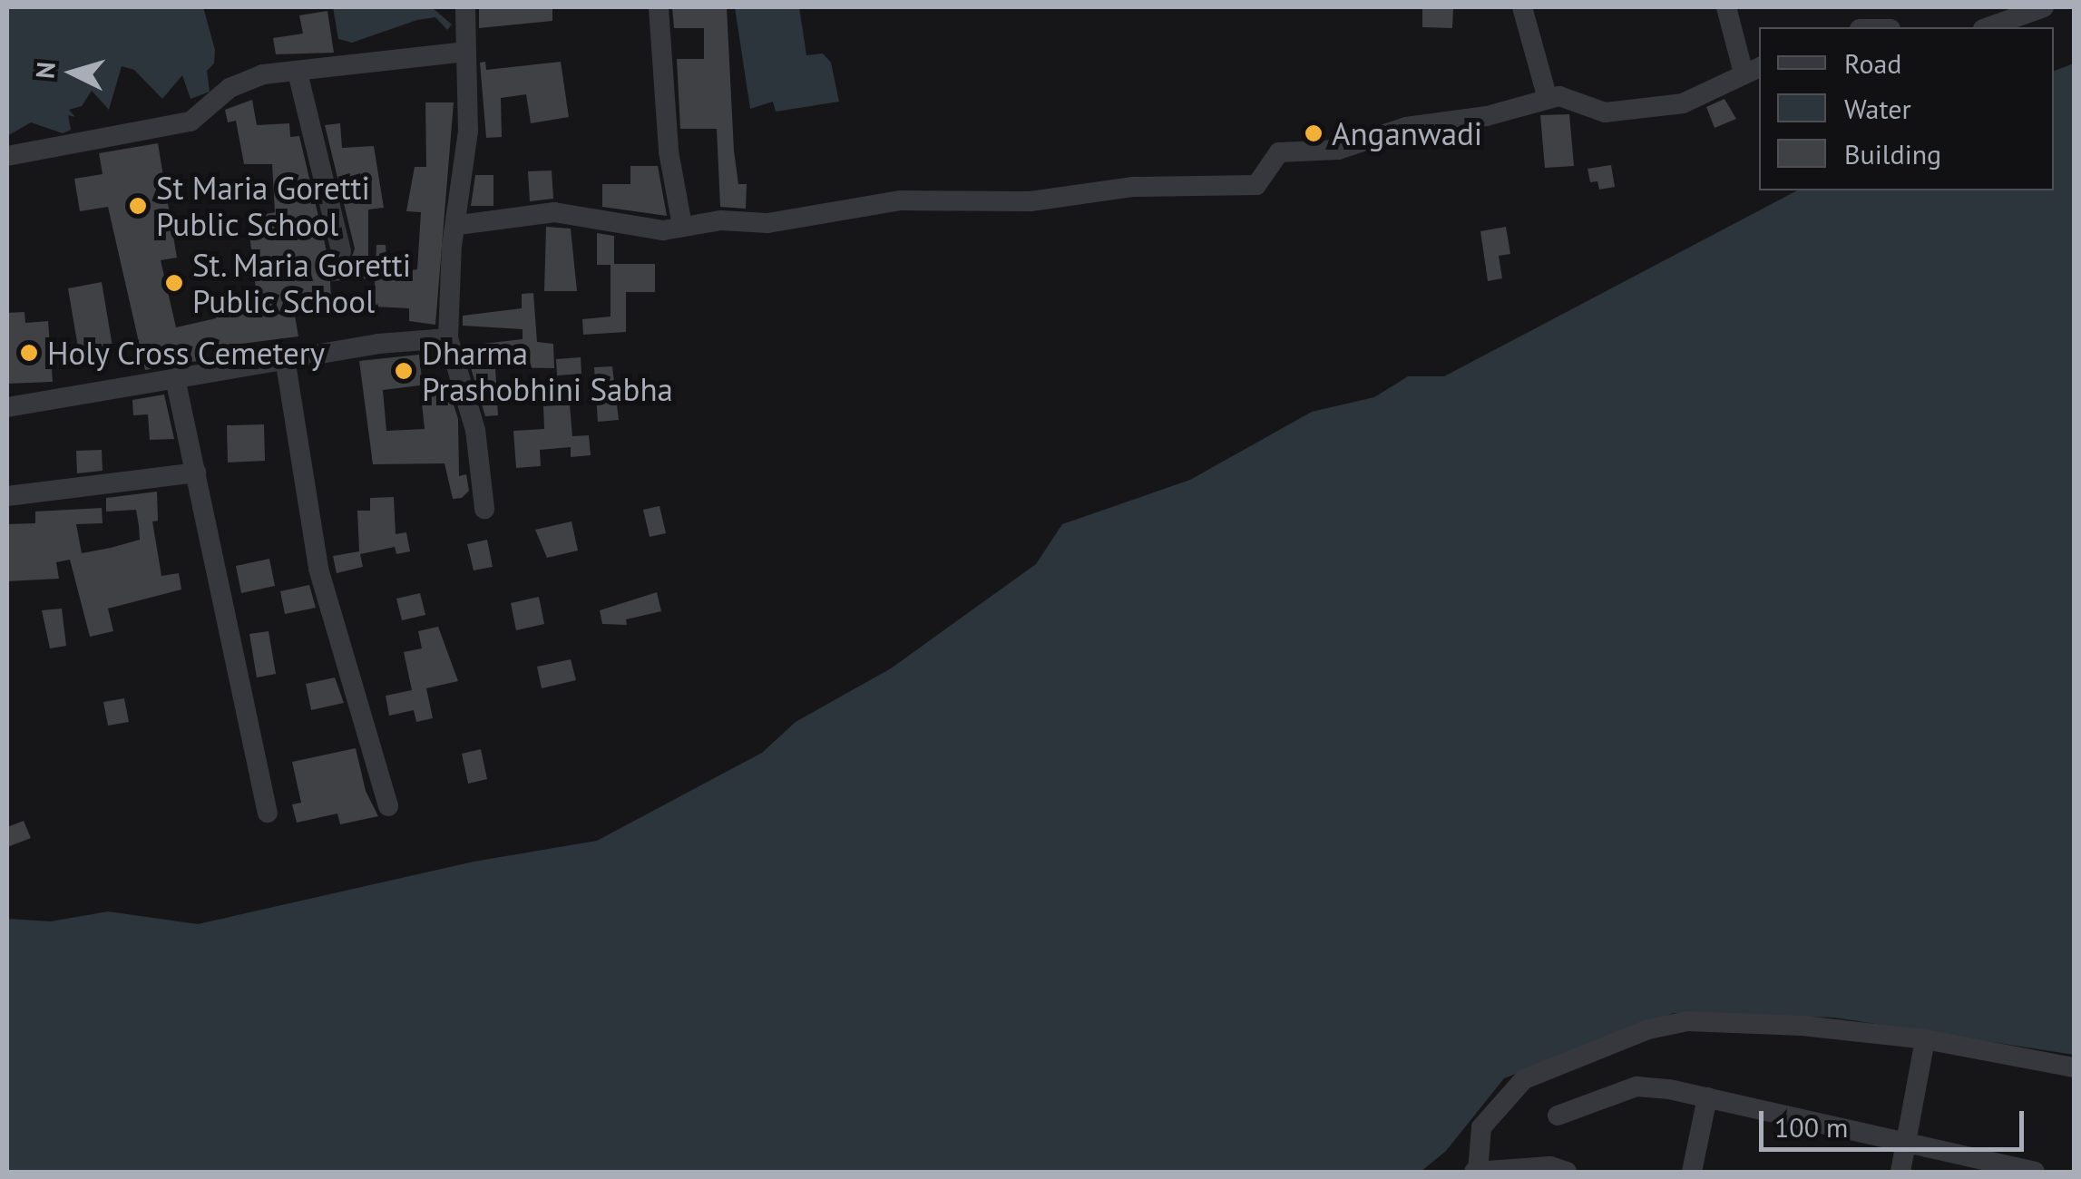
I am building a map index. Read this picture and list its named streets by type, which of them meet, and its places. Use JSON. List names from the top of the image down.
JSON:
{
  "places": [
    "Anganwadi",
    "St Maria Goretti Public School",
    "St. Maria Goretti Public School",
    "Holy Cross Cemetery",
    "Dharma Prashobhini Sabha"
  ],
  "legend": ["Road", "Water", "Building"],
  "scale_bar": "100 m",
  "north": "left"
}
